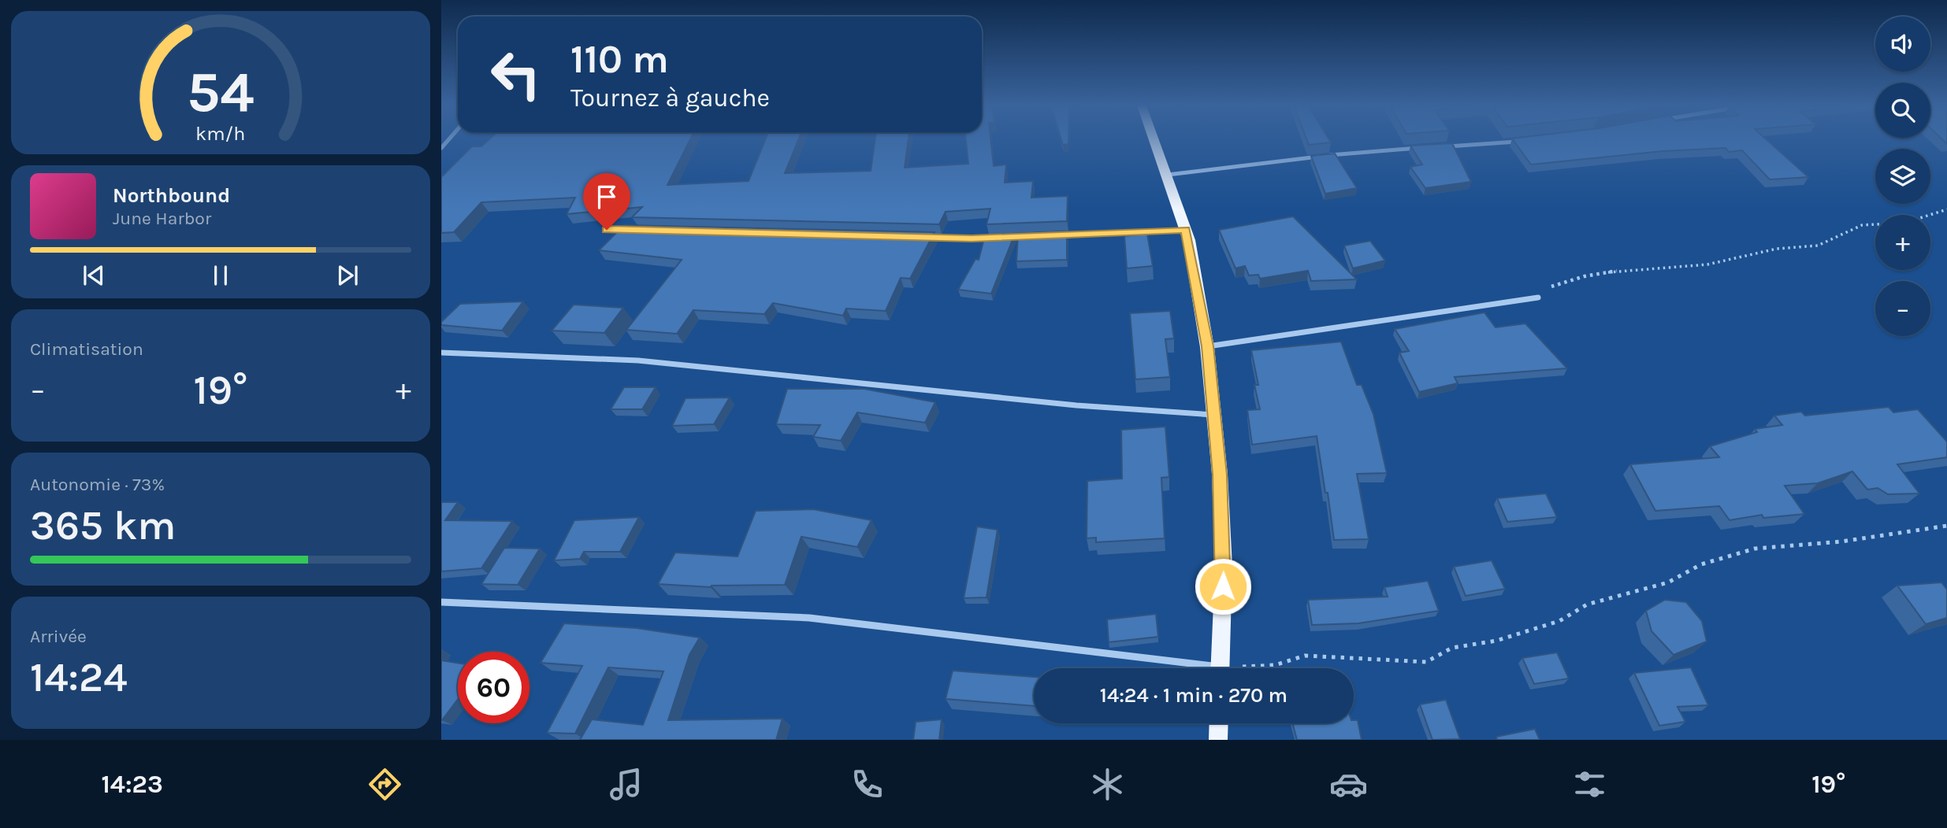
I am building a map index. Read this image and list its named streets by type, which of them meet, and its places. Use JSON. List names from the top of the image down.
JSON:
{
  "page": {
    "map_buttons": ["+", "−"],
    "turn": ["110 m", "Tournez à gauche"],
    "song": ["Northbound", "June Harbor"],
    "tile": [
      "Climatisation",
      ["Autonomie · 73%", "365 km"],
      ["Arrivée", "14:24"]
    ],
    "heat": ["−", "19°", "+"],
    "limit": "60",
    "trip": "14:24 · 1 min · 270 m",
    "tabs": ["14:23", "19°"],
    "gauge": ["54", "km/h"]
  }
}
